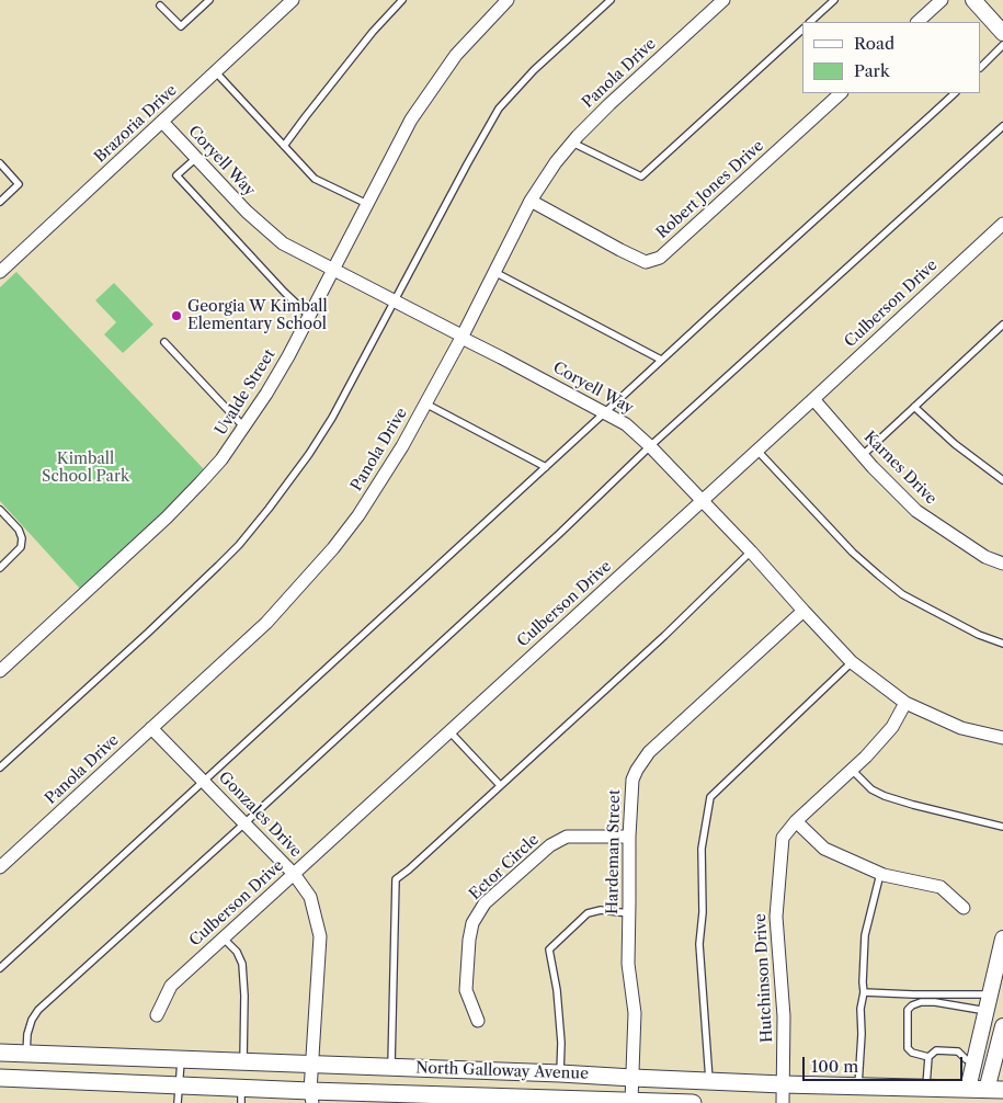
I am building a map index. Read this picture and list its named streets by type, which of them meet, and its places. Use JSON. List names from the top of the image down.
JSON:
{
  "streets": {
    "main road": ["North Galloway Avenue"],
    "street": [
      "Panola Drive",
      "Brazoria Drive",
      "Coryell Way",
      "Robert Jones Drive",
      "Culberson Drive",
      "Uvalde Street",
      "Karnes Drive",
      "Gonzales Drive",
      "Hardeman Street",
      "Ector Circle",
      "Hutchinson Drive"
    ]
  },
  "crossings": [
    ["Panola Drive", "Coryell Way"],
    ["Panola Drive", "Robert Jones Drive"],
    ["Panola Drive", "Gonzales Drive"],
    ["Brazoria Drive", "Coryell Way"],
    ["Coryell Way", "Culberson Drive"],
    ["Coryell Way", "Uvalde Street"],
    ["Coryell Way", "Hardeman Street"],
    ["Coryell Way", "Hutchinson Drive"],
    ["Culberson Drive", "Karnes Drive"],
    ["Culberson Drive", "Gonzales Drive"],
    ["Gonzales Drive", "North Galloway Avenue"],
    ["Hardeman Street", "Ector Circle"],
    ["Hardeman Street", "North Galloway Avenue"],
    ["Hutchinson Drive", "North Galloway Avenue"]
  ],
  "parks": ["Kimball School Park"],
  "places": ["Georgia W Kimball Elementary School"],
  "legend": ["Road", "Park"],
  "scale_bar": "100 m"
}
